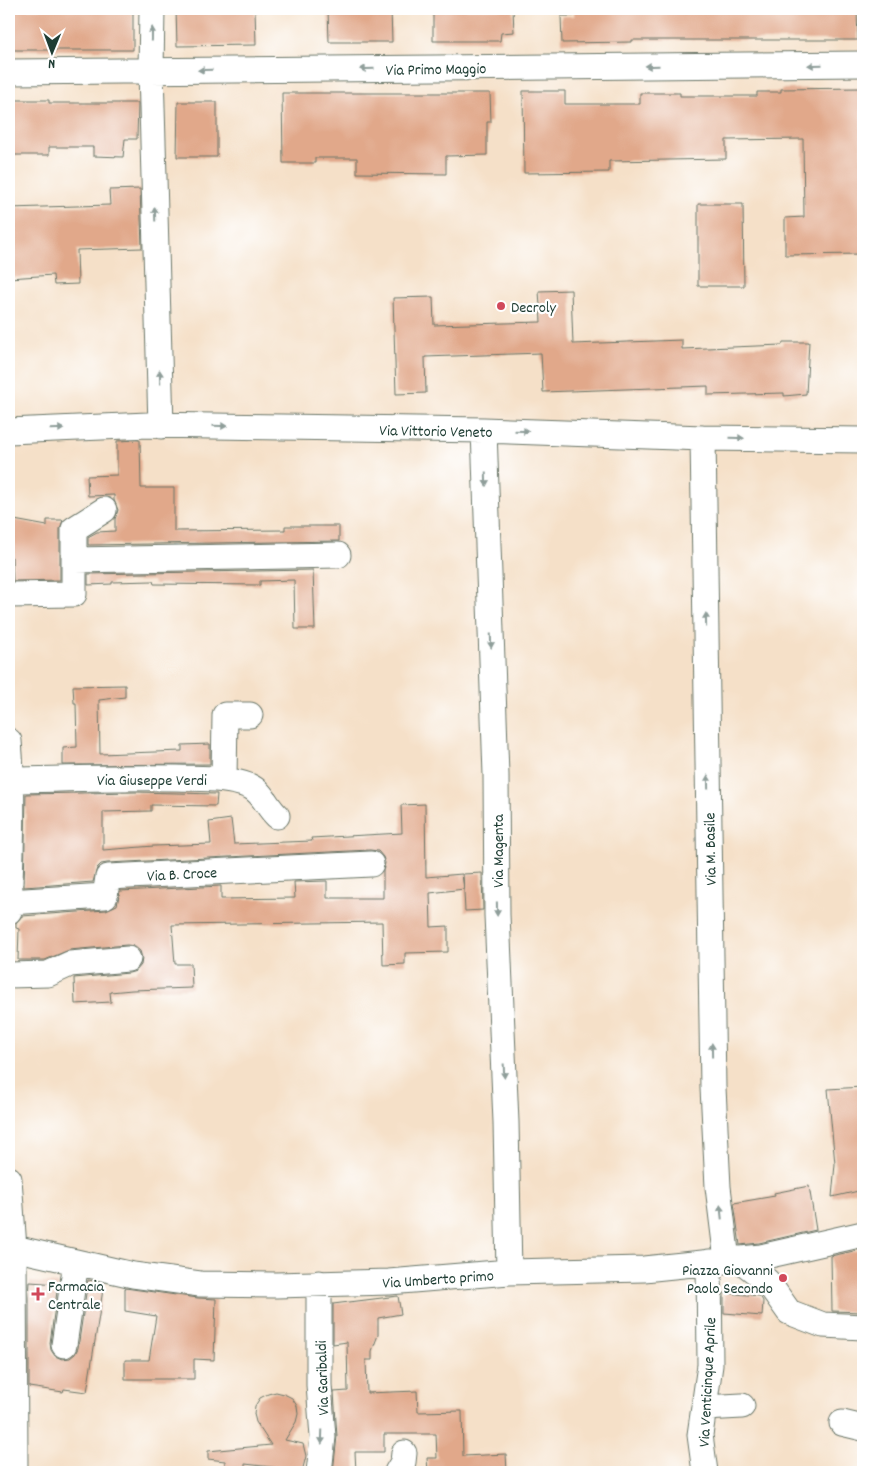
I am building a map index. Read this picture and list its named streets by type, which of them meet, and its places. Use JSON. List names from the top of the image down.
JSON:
{
  "streets": {
    "street": [
      "Via Primo Maggio",
      "Via Vittorio Veneto",
      "Via Giuseppe Verdi",
      "Via M. Basile",
      "Via Magenta",
      "Via B. Croce",
      "Via Umberto primo",
      "Via Garibaldi",
      "Via Venticinque Aprile"
    ]
  },
  "crossings": [
    ["Via Vittorio Veneto", "Via M. Basile"],
    ["Via Vittorio Veneto", "Via Magenta"],
    ["Via M. Basile", "Via Umberto primo"],
    ["Via M. Basile", "Via Venticinque Aprile"],
    ["Via Magenta", "Via Umberto primo"],
    ["Via Umberto primo", "Via Garibaldi"],
    ["Via Umberto primo", "Via Venticinque Aprile"]
  ],
  "one_way": [
    "Via Primo Maggio",
    "Via M. Basile",
    "Via Magenta",
    "Via Garibaldi"
  ],
  "places": {
    "other": ["Decroly", "Piazza Giovanni Paolo Secondo"],
    "health": ["Farmacia Centrale"]
  },
  "north": "bottom"
}
